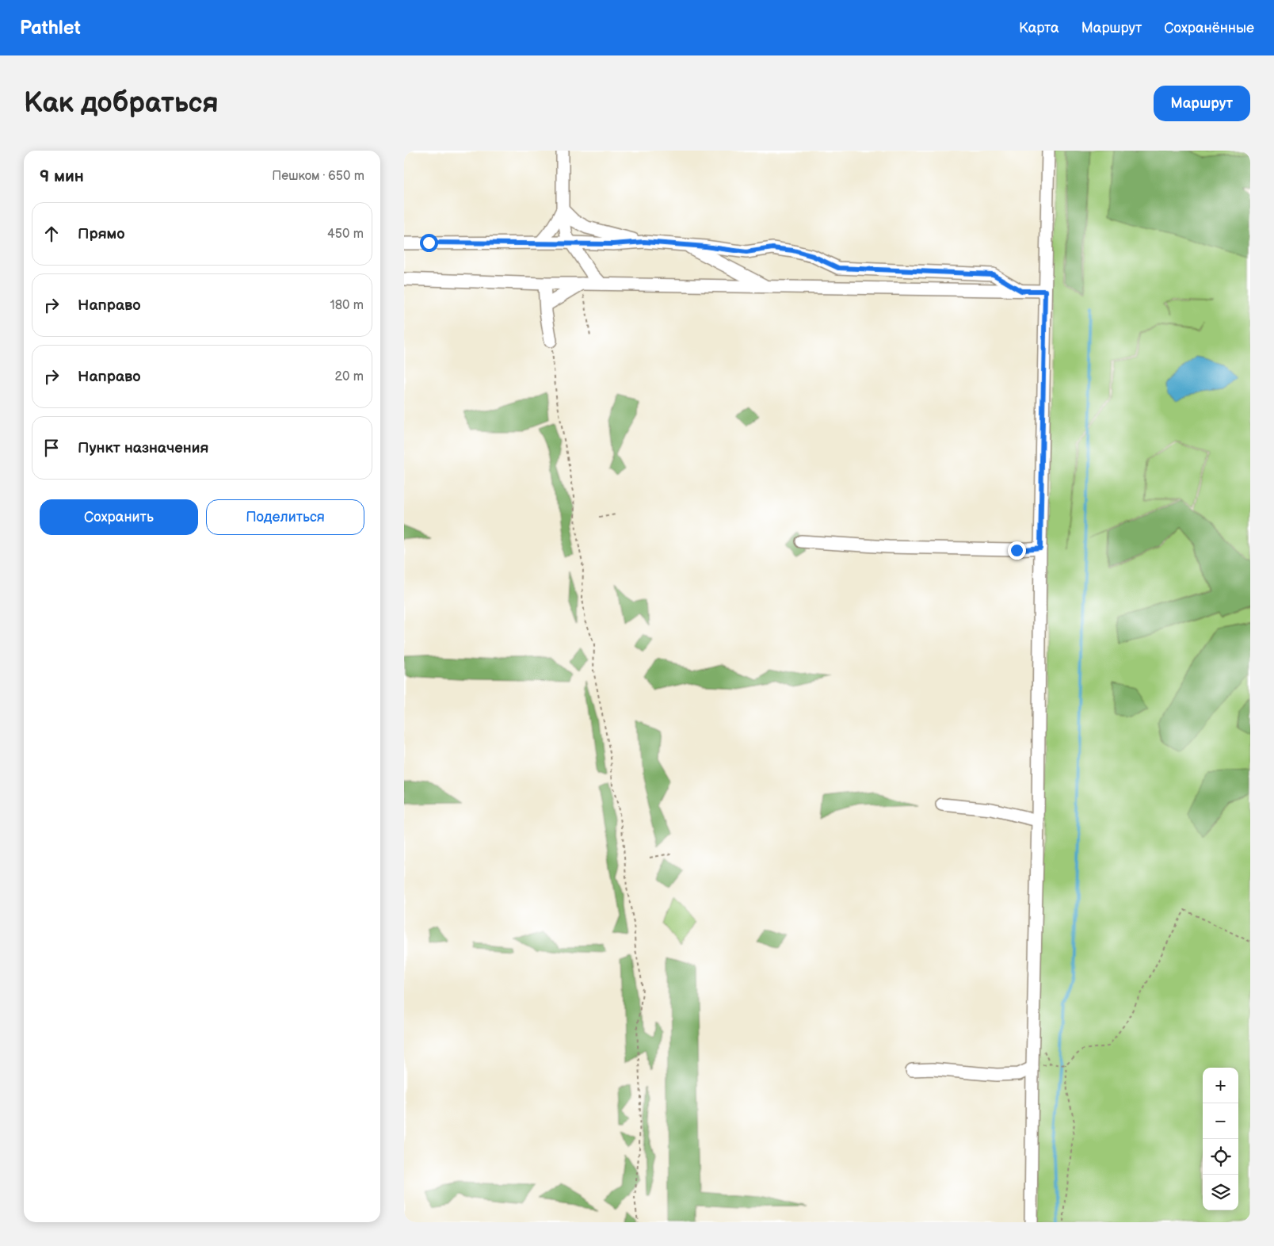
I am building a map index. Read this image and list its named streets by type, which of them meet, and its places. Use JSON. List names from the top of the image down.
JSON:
{
  "page": {
    "header": "Pathlet",
    "nav": ["Карта", "Маршрут", "Сохранённые"],
    "buttons": [
      "Маршрут",
      ["Сохранить", "Поделиться"]
    ],
    "title": "Как добраться",
    "heading": ["9 мин", "Пешком · 650 m"],
    "list": [
      ["Прямо", "450 m"],
      ["Направо", "180 m"],
      ["Направо", "20 m"],
      "Пункт назначения"
    ],
    "map_buttons": ["+", "−"]
  }
}
